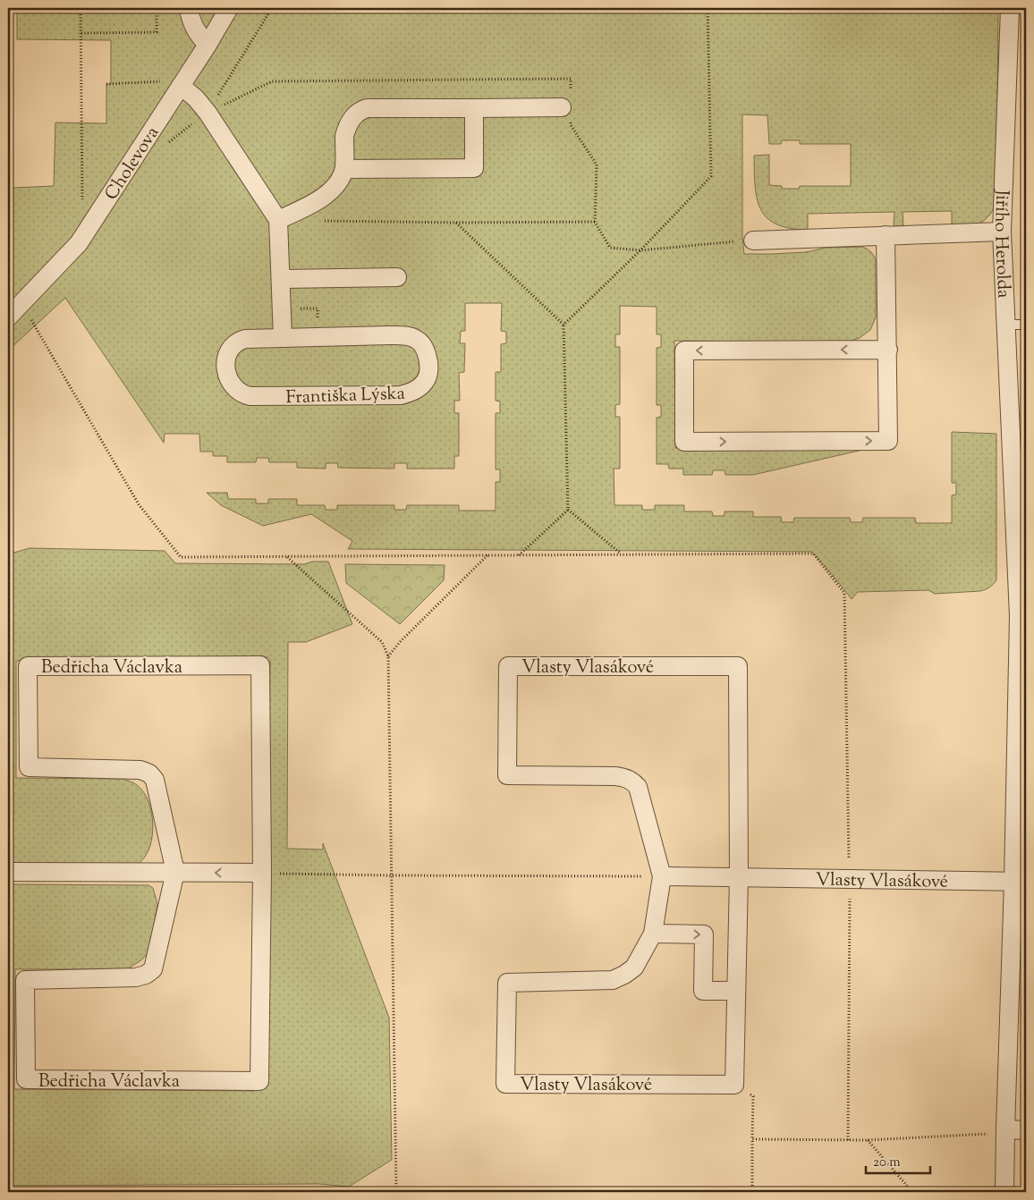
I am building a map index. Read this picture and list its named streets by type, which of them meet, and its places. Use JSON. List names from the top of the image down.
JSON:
{
  "streets": {
    "street": [
      "Cholevova",
      "Jiřího Herolda",
      "Františka Lýska",
      "Bedřicha Václavka",
      "Vlasty Vlasákové"
    ]
  },
  "crossings": [
    ["Jiřího Herolda", "Vlasty Vlasákové"]
  ],
  "scale_bar": "20 m"
}
